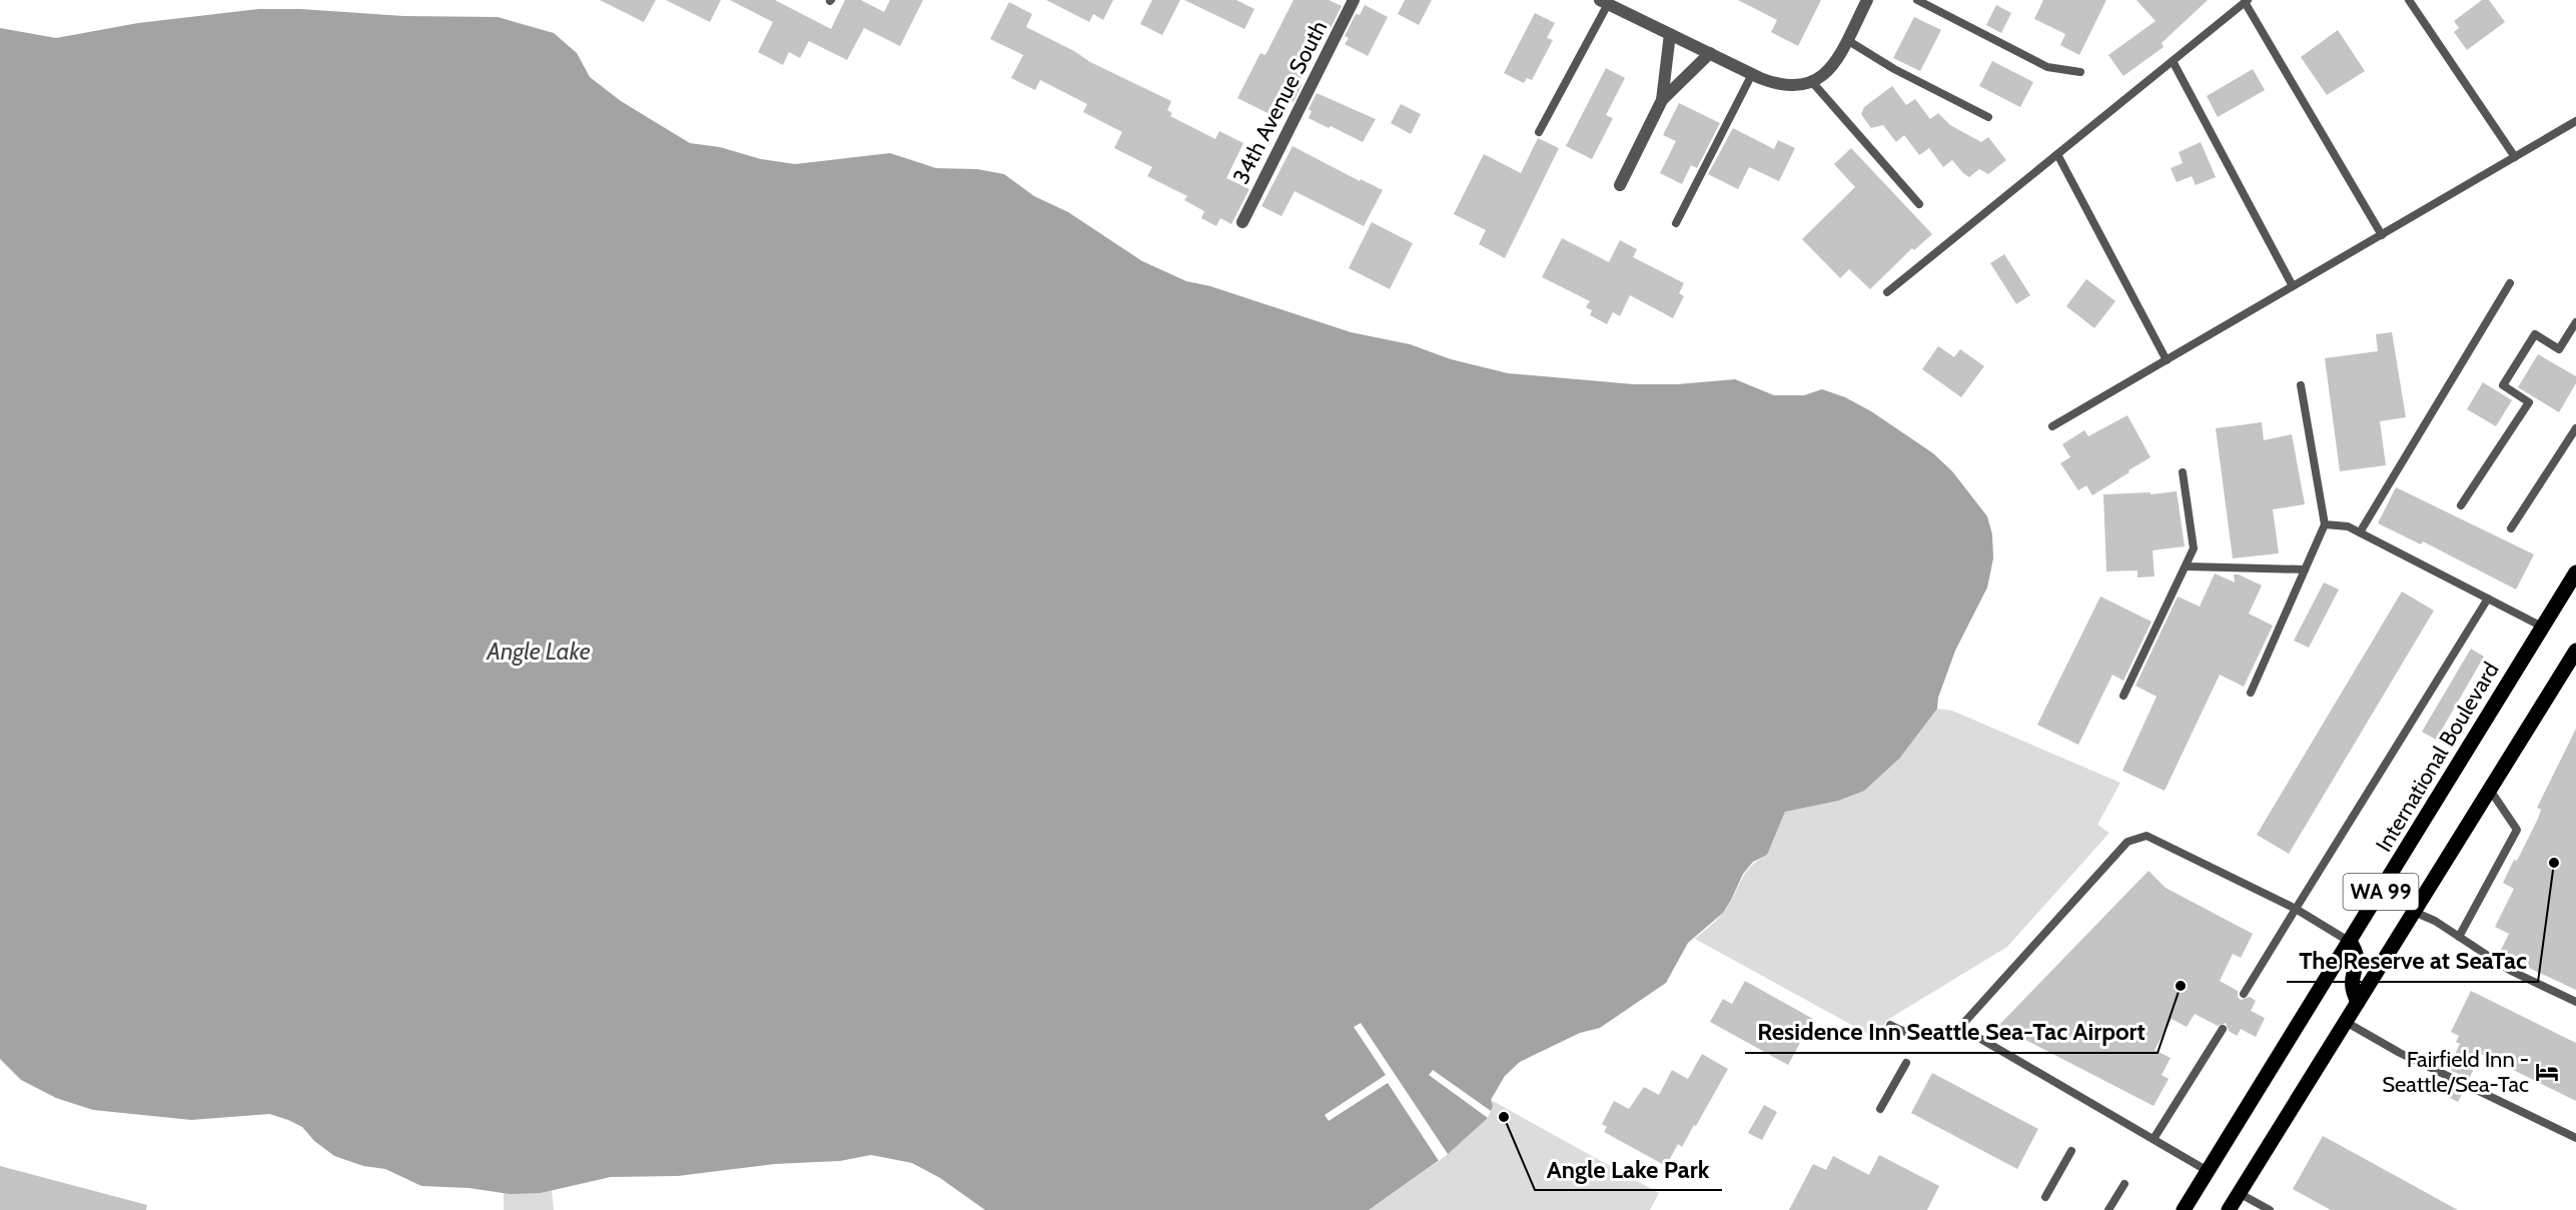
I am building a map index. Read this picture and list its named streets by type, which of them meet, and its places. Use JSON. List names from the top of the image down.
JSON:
{
  "streets": {
    "main road": ["International Boulevard", "WA 99"],
    "street": ["34th Avenue South"]
  },
  "water": ["Angle Lake"],
  "places": {
    "other": ["The Reserve at SeaTac", "Residence Inn Seattle Sea-Tac Airport", "Angle Lake Park"],
    "hotel": ["Fairfield Inn - Seattle/Sea-Tac"]
  }
}
